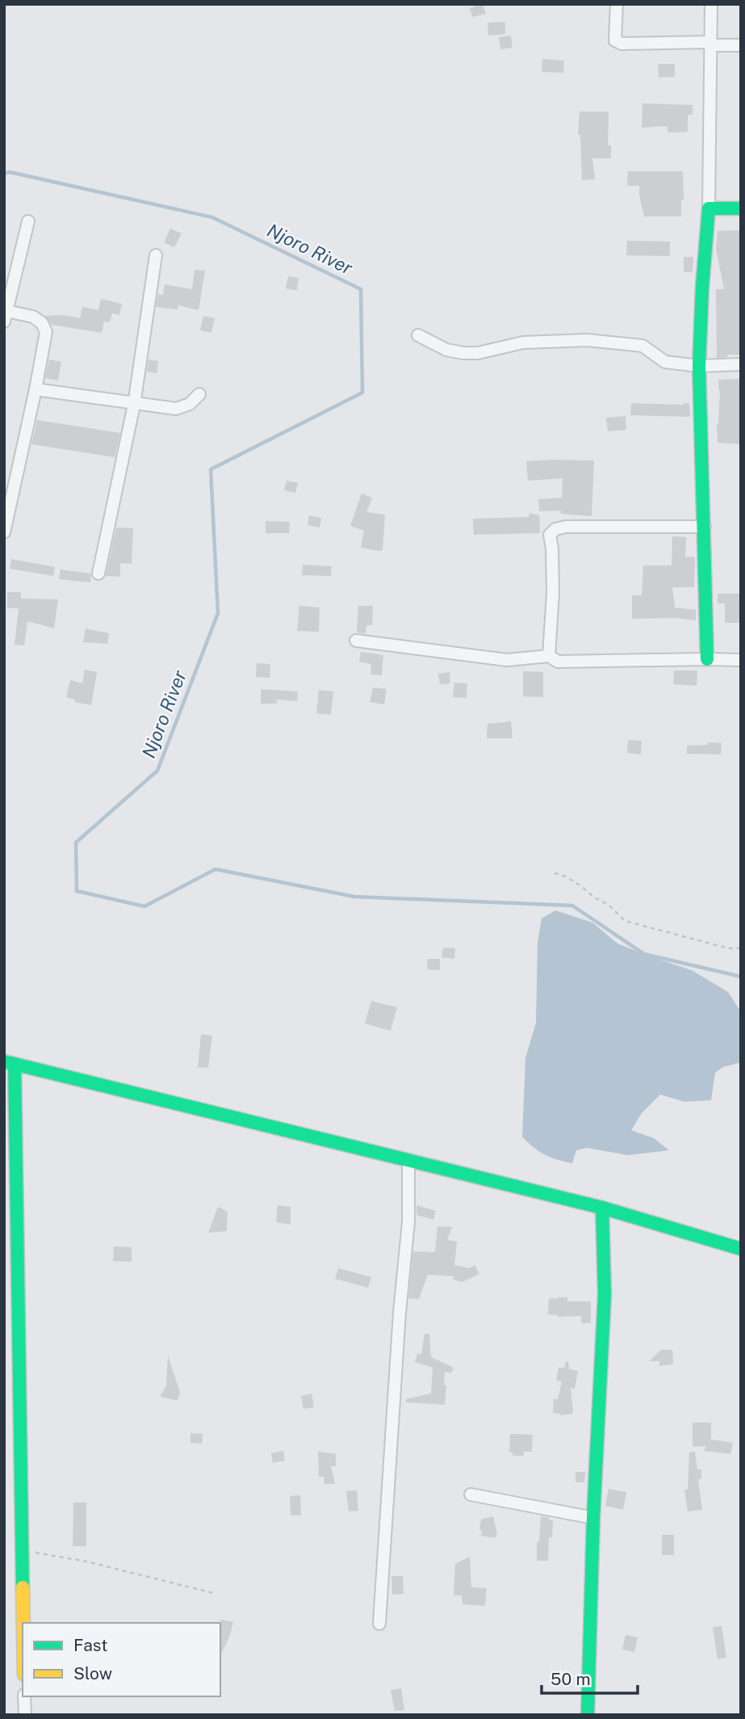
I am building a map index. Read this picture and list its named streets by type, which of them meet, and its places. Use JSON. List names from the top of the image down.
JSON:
{
  "water": ["Njoro River"],
  "legend": ["Fast", "Slow"],
  "scale_bar": "50 m"
}
